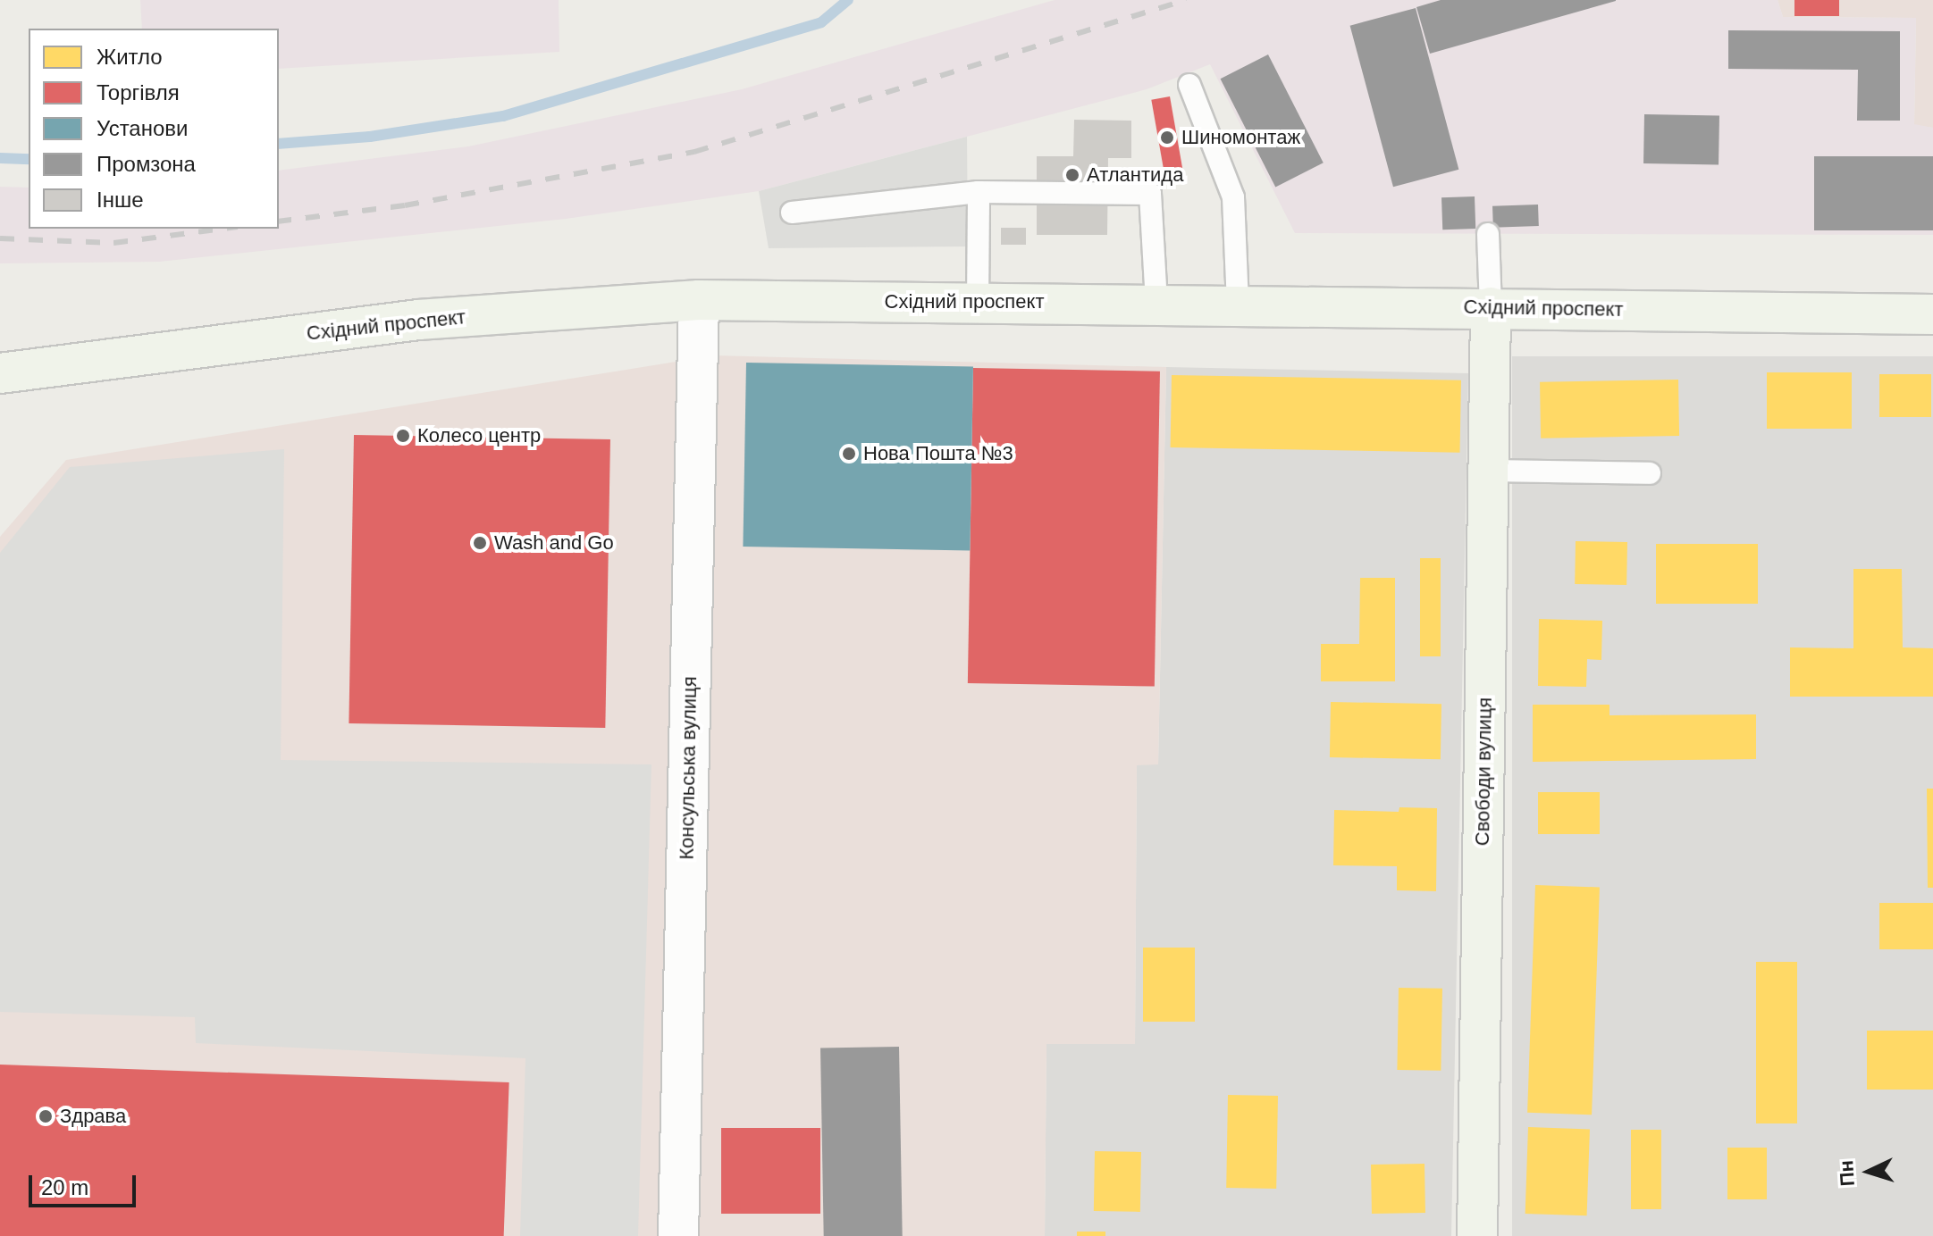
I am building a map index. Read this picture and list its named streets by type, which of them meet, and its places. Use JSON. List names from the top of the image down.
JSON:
{
  "streets": {
    "main road": ["Східний проспект", "Свободи вулиця"],
    "street": ["Консульська вулиця"]
  },
  "crossings": [
    ["Східний проспект", "Консульська вулиця"],
    ["Східний проспект", "Свободи вулиця"]
  ],
  "places": [
    "Шиномонтаж",
    "Атлантида",
    "Колесо центр",
    "Нова Пошта №3",
    "Wash and Go",
    "Здрава"
  ],
  "legend": [
    "Житло",
    "Торгівля",
    "Установи",
    "Промзона",
    "Інше"
  ],
  "scale_bar": "20 m",
  "north": "left"
}
